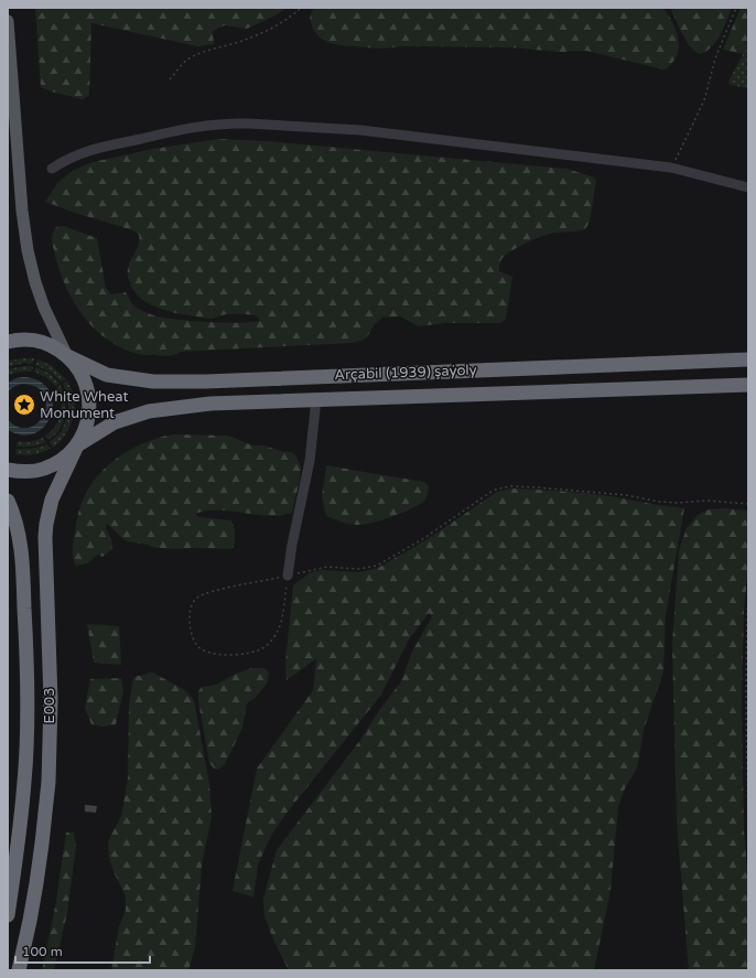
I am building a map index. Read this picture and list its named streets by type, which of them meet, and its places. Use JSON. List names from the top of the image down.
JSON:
{
  "streets": {
    "highway": ["Arçabil (1939) şaýoly", "E003"]
  },
  "crossings": [
    ["Arçabil (1939) şaýoly", "E003"]
  ],
  "places": {
    "place": ["White Wheat Monument"]
  },
  "scale_bar": "100 m"
}
